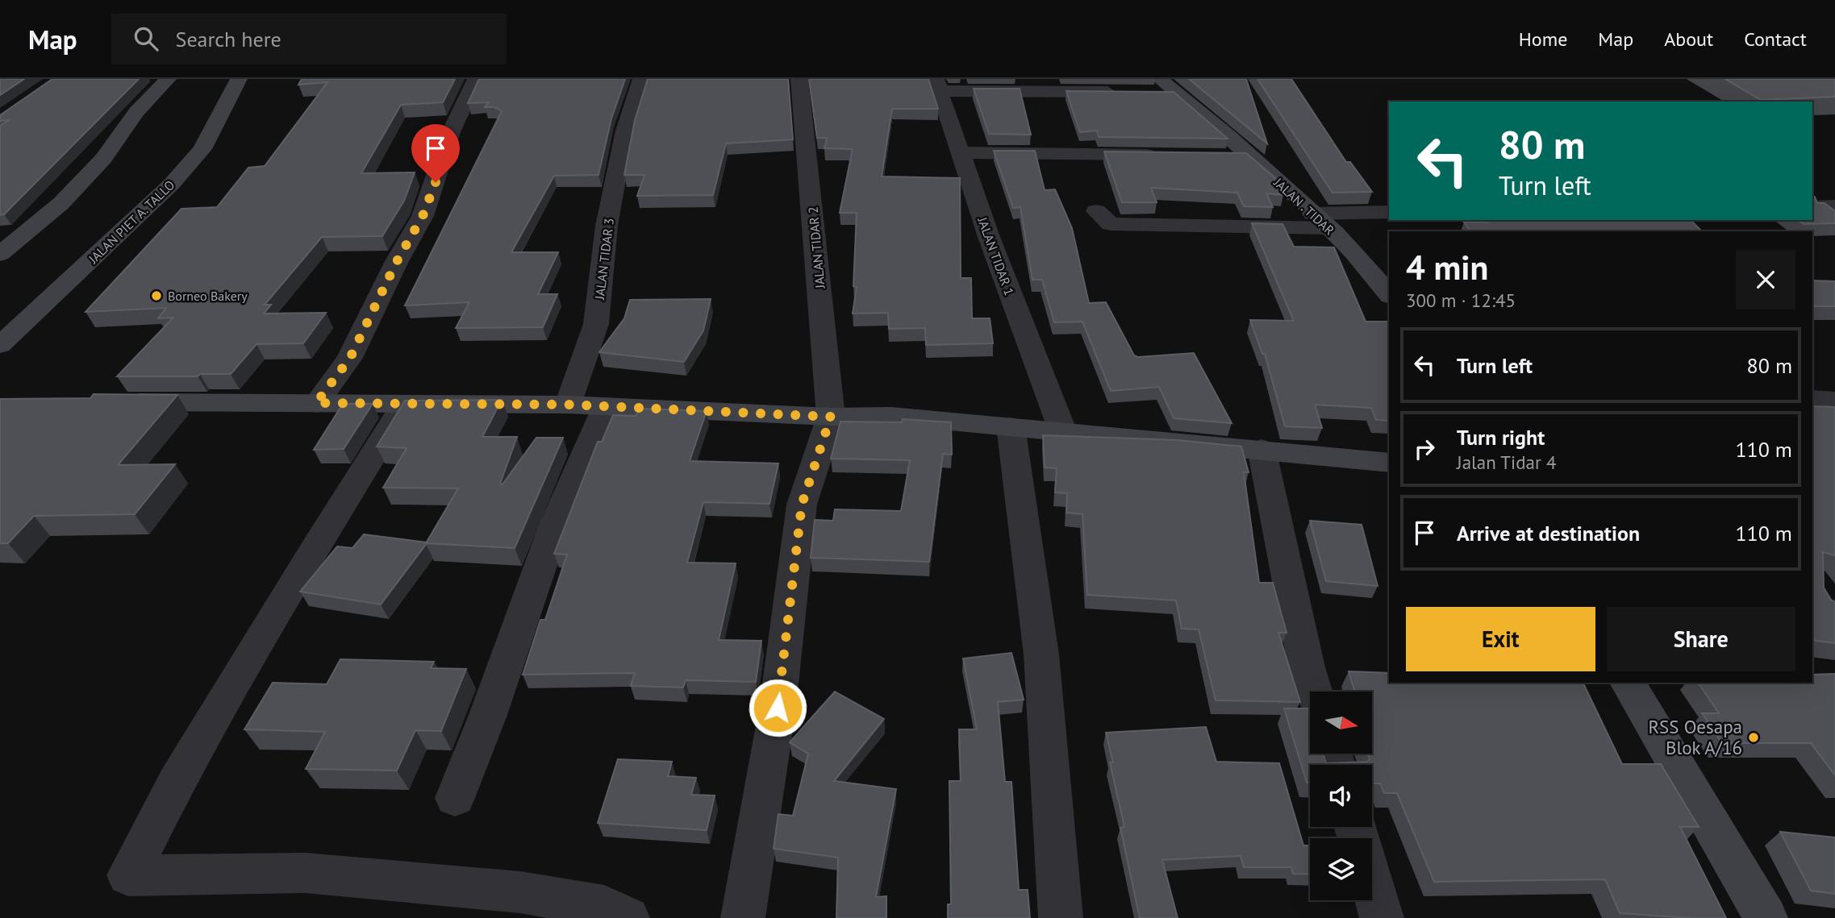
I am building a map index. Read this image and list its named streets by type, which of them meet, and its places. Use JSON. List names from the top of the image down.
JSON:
{
  "streets": {
    "street": [
      "JALAN . TIDAR",
      "JALAN PIET A. TALLO",
      "JALAN TIDAR 2",
      "JALAN TIDAR 1",
      "JALAN TIDAR 3"
    ]
  },
  "places": ["Borneo Bakery", "RSS Oesapa Blok A/16"],
  "north": "right",
  "page": {
    "header": "Map",
    "search": "Search here",
    "nav": [
      "Home",
      "Map",
      "About",
      "Contact"
    ],
    "turn": ["80 m", "Turn left"],
    "heading": ["4 min", "300 m · 12:45"],
    "list": [
      {
        "name": "Turn left",
        "value": "80 m"
      },
      {
        "name": "Turn right",
        "note": "Jalan Tidar 4",
        "value": "110 m"
      },
      {
        "name": "Arrive at destination",
        "value": "110 m"
      }
    ],
    "buttons": ["Exit", "Share"]
  }
}
